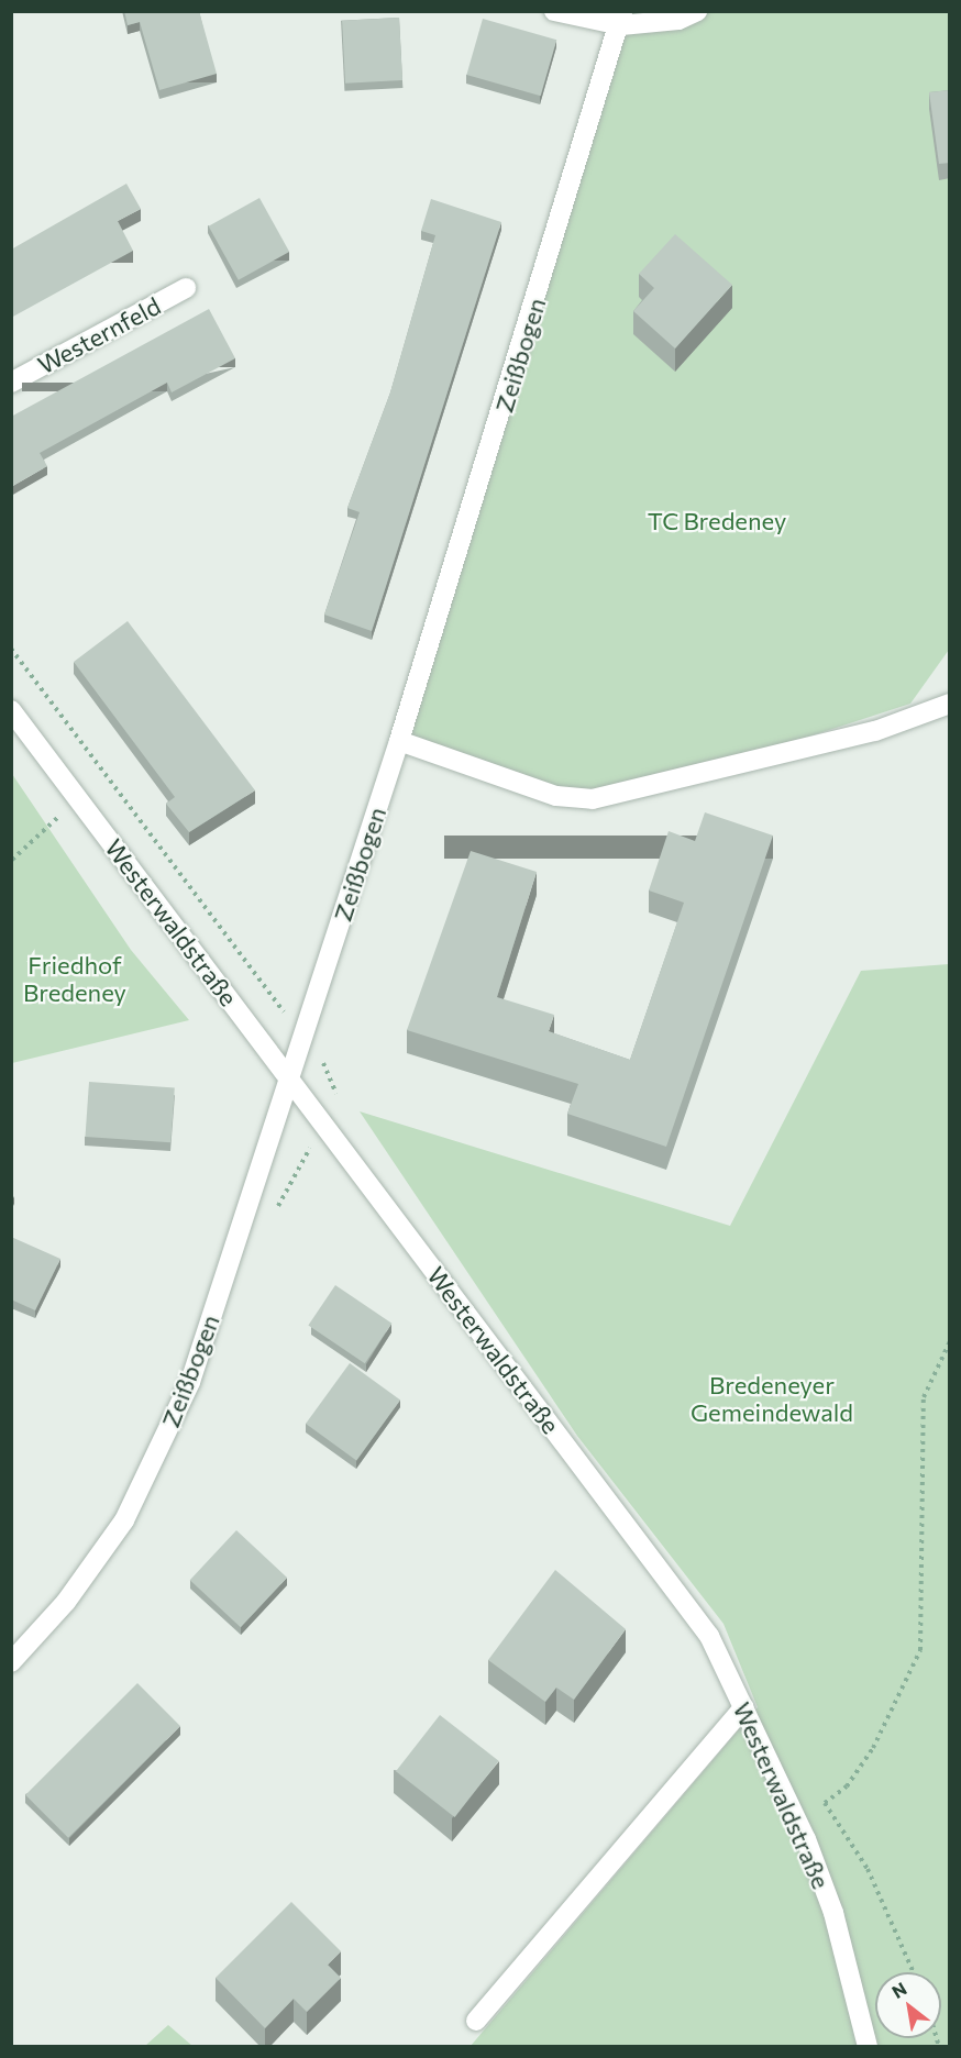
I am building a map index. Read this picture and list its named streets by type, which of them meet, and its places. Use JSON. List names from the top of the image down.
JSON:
{
  "streets": {
    "street": ["Westernfeld", "Zeißbogen", "Westerwaldstraße"]
  },
  "crossings": [
    ["Zeißbogen", "Westerwaldstraße"]
  ],
  "parks": ["TC Bredeney", "Friedhof Bredeney", "Bredeneyer Gemeindewald"],
  "north": "top left"
}
